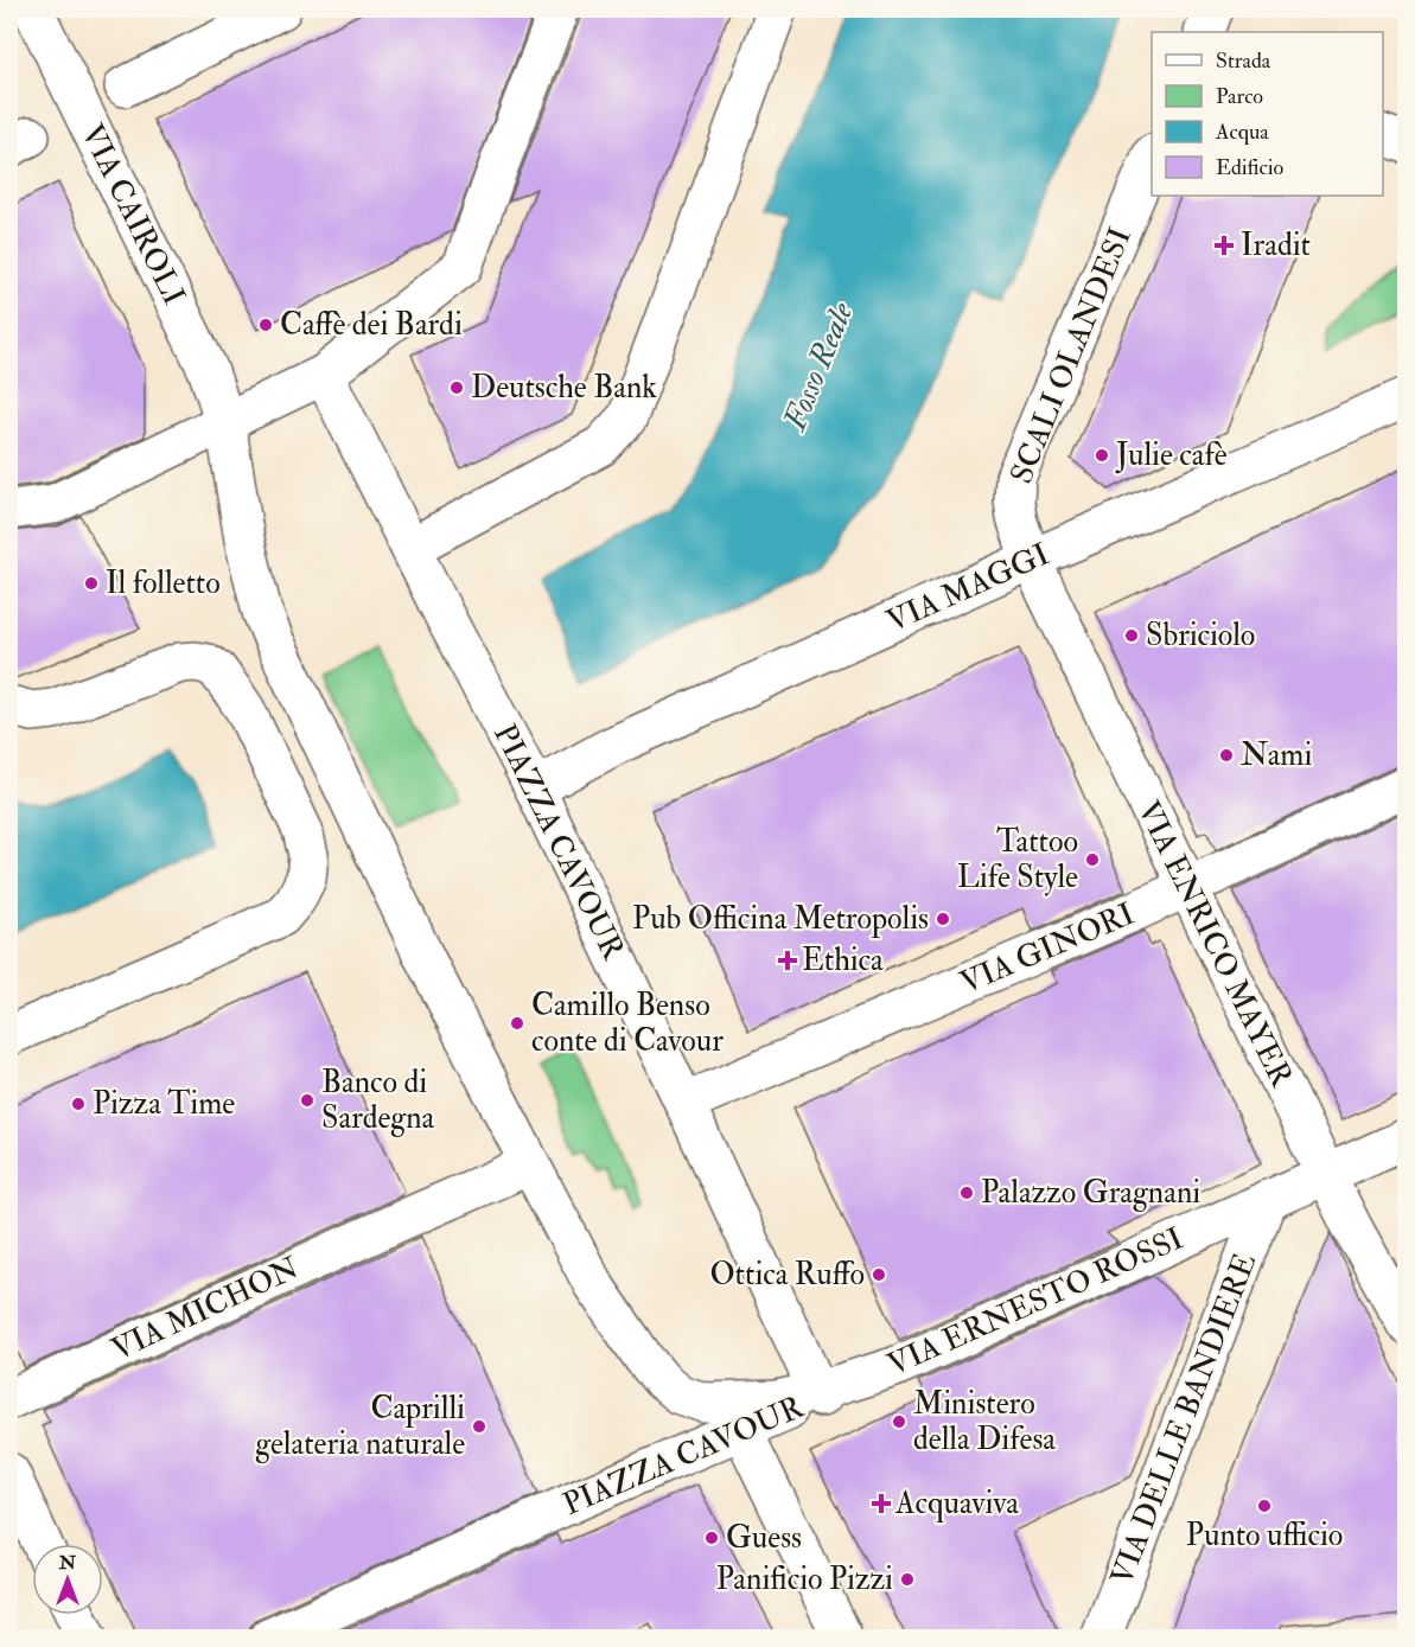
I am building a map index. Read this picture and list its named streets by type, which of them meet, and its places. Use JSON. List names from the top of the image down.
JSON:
{
  "streets": {
    "street": [
      "VIA CAIROLI",
      "SCALI OLANDESI",
      "VIA MAGGI",
      "PIAZZA CAVOUR",
      "VIA ENRICO MAYER",
      "VIA GINORI",
      "VIA ERNESTO ROSSI",
      "VIA MICHON",
      "VIA DELLE BANDIERE"
    ]
  },
  "crossings": [
    ["VIA CAIROLI", "PIAZZA CAVOUR"],
    ["SCALI OLANDESI", "VIA MAGGI"],
    ["SCALI OLANDESI", "VIA ENRICO MAYER"],
    ["VIA MAGGI", "PIAZZA CAVOUR"],
    ["VIA MAGGI", "VIA ENRICO MAYER"],
    ["PIAZZA CAVOUR", "VIA GINORI"],
    ["PIAZZA CAVOUR", "VIA ERNESTO ROSSI"],
    ["PIAZZA CAVOUR", "VIA MICHON"],
    ["VIA ENRICO MAYER", "VIA GINORI"],
    ["VIA ENRICO MAYER", "VIA ERNESTO ROSSI"],
    ["VIA ERNESTO ROSSI", "VIA DELLE BANDIERE"]
  ],
  "water": ["Fosso Reale"],
  "places": {
    "health": ["Iradit", "Ethica", "Acquaviva"],
    "other": [
      "Caffè dei Bardi",
      "Deutsche Bank",
      "Julie cafè",
      "Il folletto",
      "Sbriciolo",
      "Nami",
      "Tattoo Life Style",
      "Pub Officina Metropolis",
      "Camillo Benso conte di Cavour",
      "Banco di Sardegna",
      "Pizza Time",
      "Palazzo Gragnani",
      "Ottica Ruffo",
      "Ministero della Difesa",
      "Caprilli gelateria naturale",
      "Punto ufficio",
      "Guess",
      "Panificio Pizzi"
    ]
  },
  "legend": [
    "Strada",
    "Parco",
    "Acqua",
    "Edificio"
  ],
  "north": "top"
}
